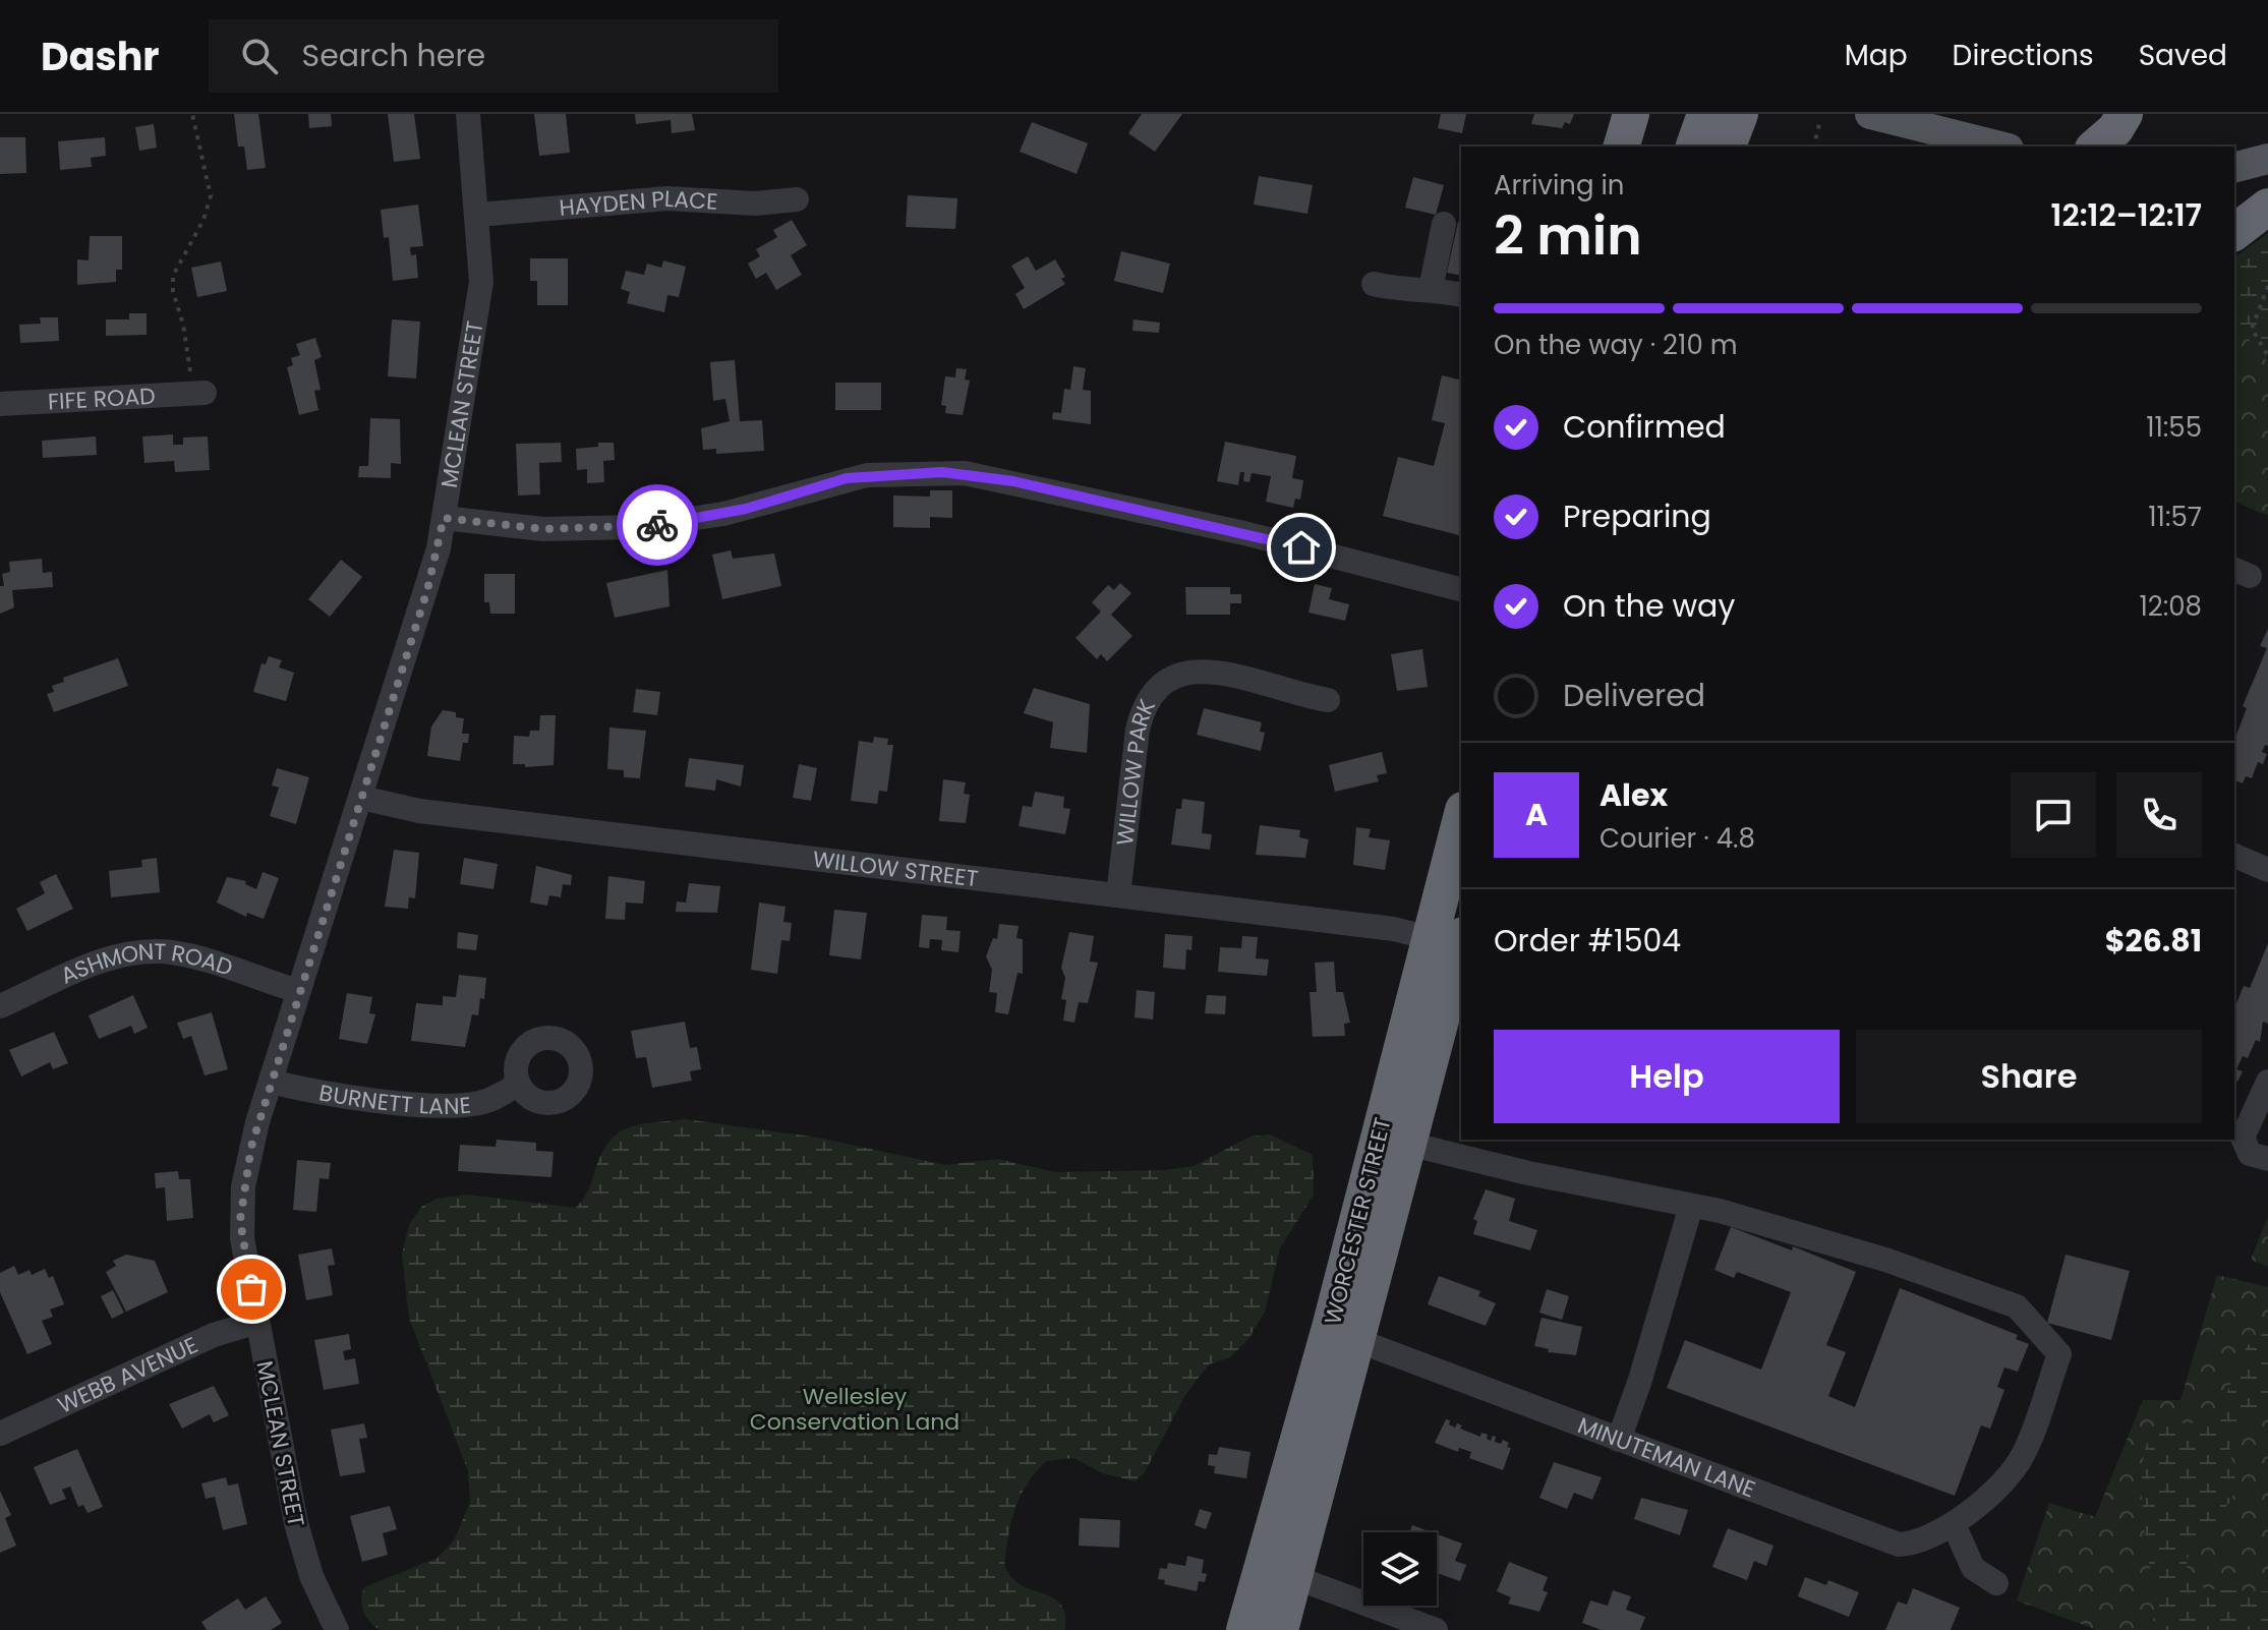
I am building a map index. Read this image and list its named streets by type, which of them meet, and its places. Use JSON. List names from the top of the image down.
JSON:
{
  "streets": {
    "highway": ["WORCESTER STREET"],
    "street": [
      "HAYDEN PLACE",
      "FIFE ROAD",
      "MCLEAN STREET",
      "WILLOW PARK",
      "WILLOW STREET",
      "ASHMONT ROAD",
      "BURNETT LANE",
      "WEBB AVENUE",
      "MINUTEMAN LANE"
    ]
  },
  "crossings": [
    ["HAYDEN PLACE", "MCLEAN STREET"],
    ["MCLEAN STREET", "WILLOW STREET"],
    ["MCLEAN STREET", "ASHMONT ROAD"],
    ["MCLEAN STREET", "BURNETT LANE"],
    ["MCLEAN STREET", "WEBB AVENUE"],
    ["WILLOW PARK", "WILLOW STREET"],
    ["WILLOW STREET", "WORCESTER STREET"],
    ["WORCESTER STREET", "MINUTEMAN LANE"]
  ],
  "parks": ["Wellesley Conservation Land"],
  "page": {
    "header": "Dashr",
    "search": "Search here",
    "nav": ["Map", "Directions", "Saved"],
    "heading": ["2 min", "Arriving in", "12:12–12:17"],
    "panel": [
      "Alex",
      "Courier · 4.8",
      "Order #1504",
      "$26.81"
    ],
    "bar": "On the way · 210 m",
    "list": [
      ["Confirmed", "11:55"],
      ["Preparing", "11:57"],
      ["On the way", "12:08"],
      "Delivered"
    ],
    "round": "A",
    "buttons": ["Help", "Share"]
  }
}
